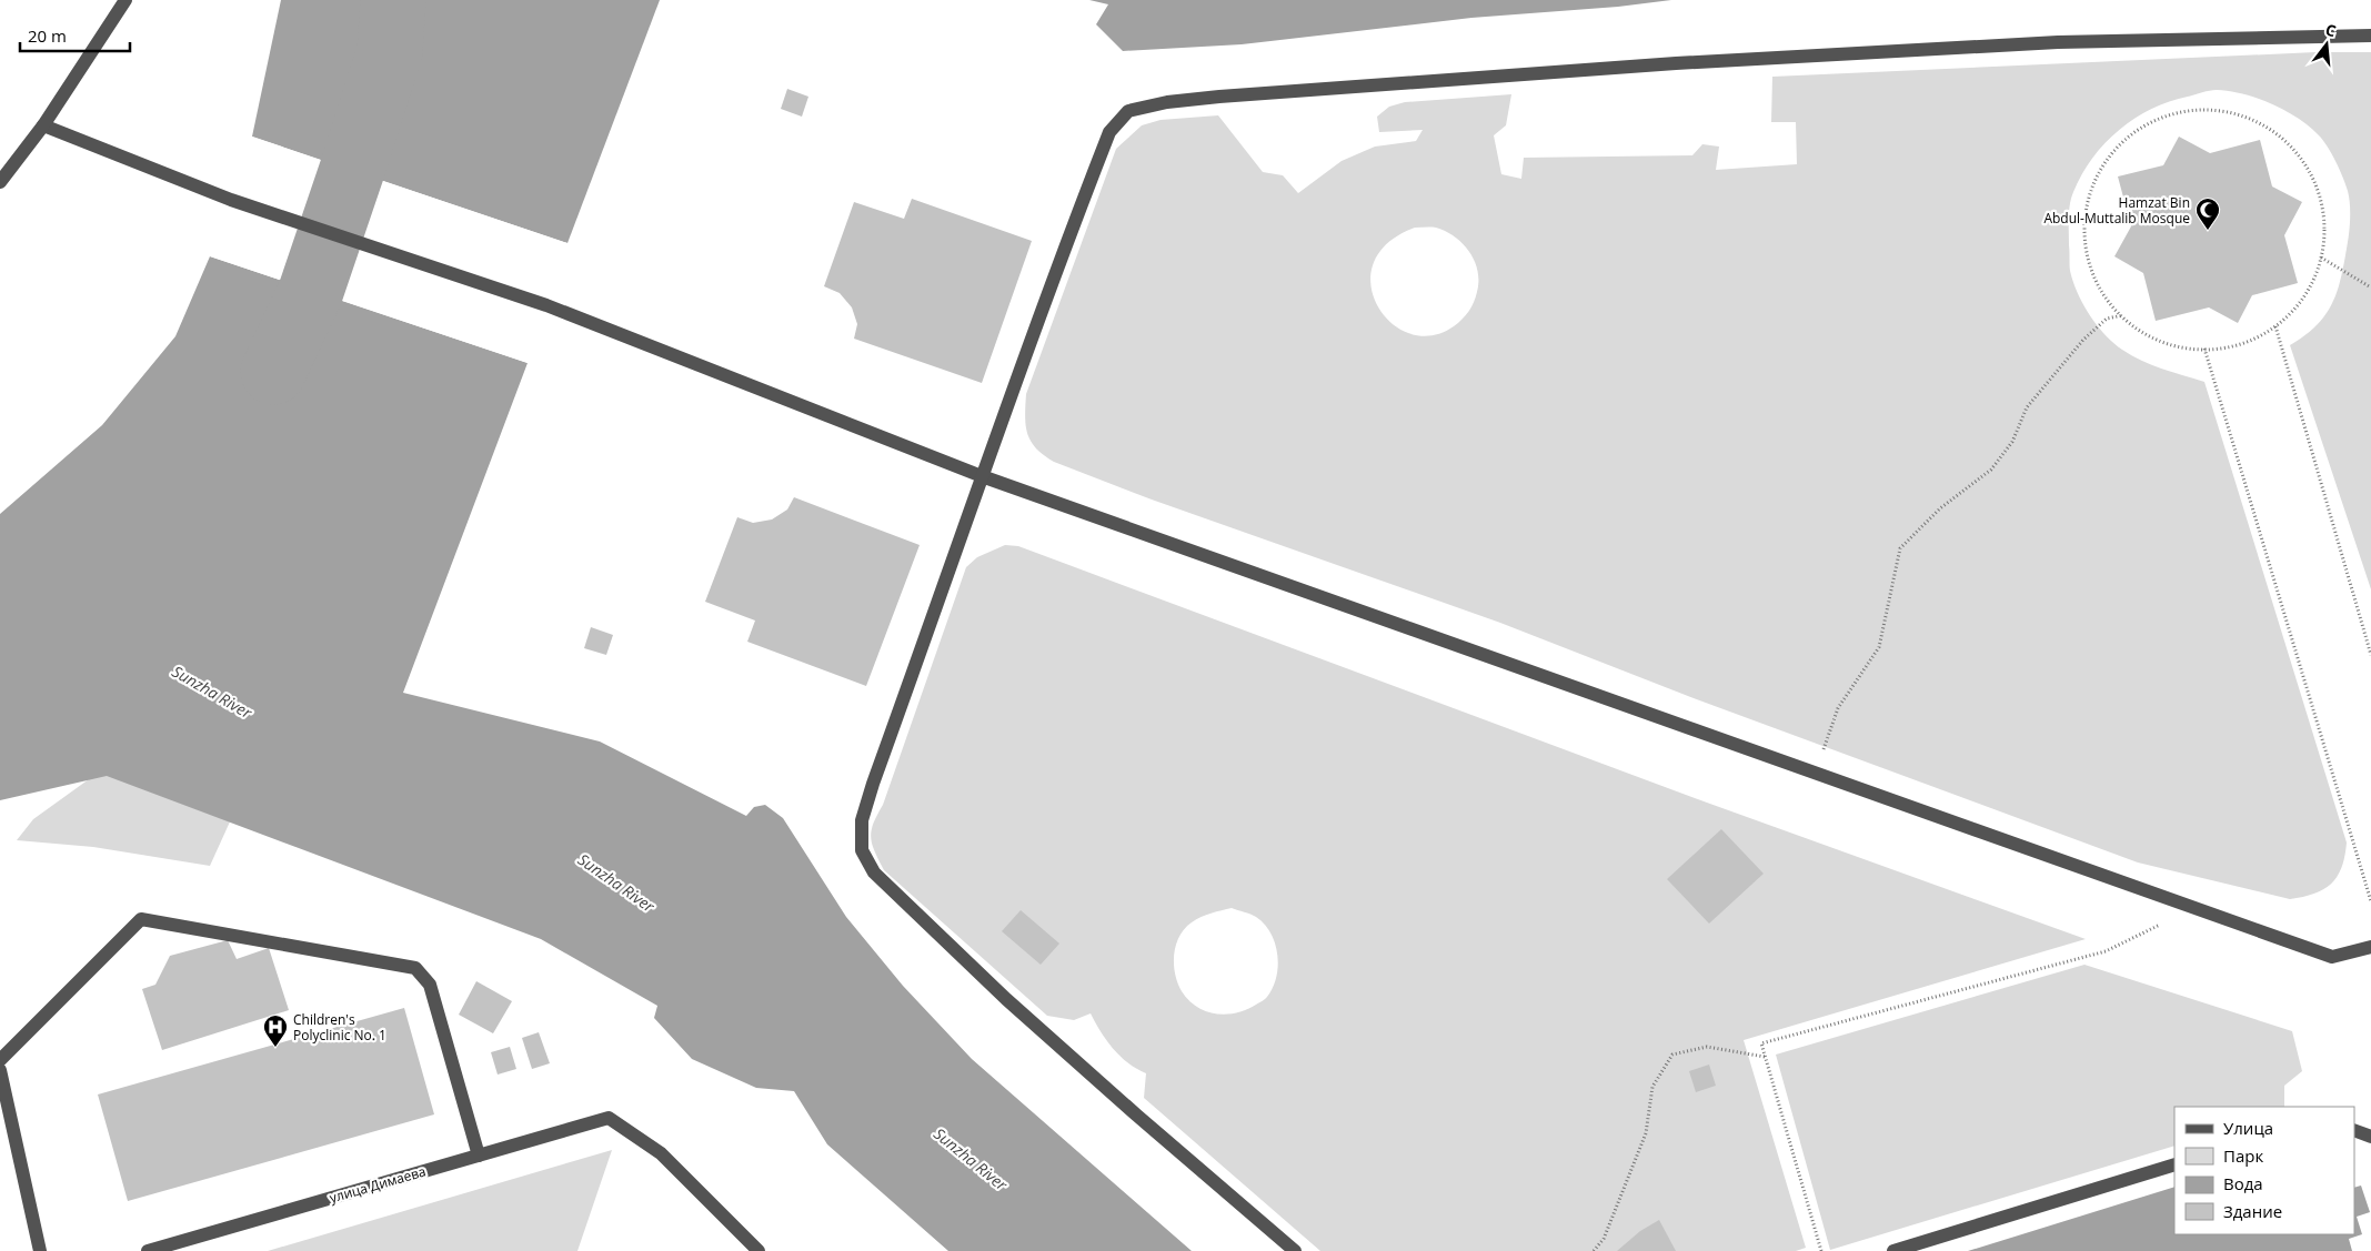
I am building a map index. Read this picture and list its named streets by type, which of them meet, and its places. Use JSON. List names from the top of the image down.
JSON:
{
  "streets": {
    "street": ["улица Димаева"]
  },
  "water": ["Sunzha River"],
  "places": {
    "mosque": ["Hamzat Bin Abdul-Muttalib Mosque"],
    "hospital": ["Children's Polyclinic No. 1"]
  },
  "legend": [
    "Улица",
    "Парк",
    "Вода",
    "Здание"
  ],
  "scale_bar": "20 m",
  "north": "top"
}
